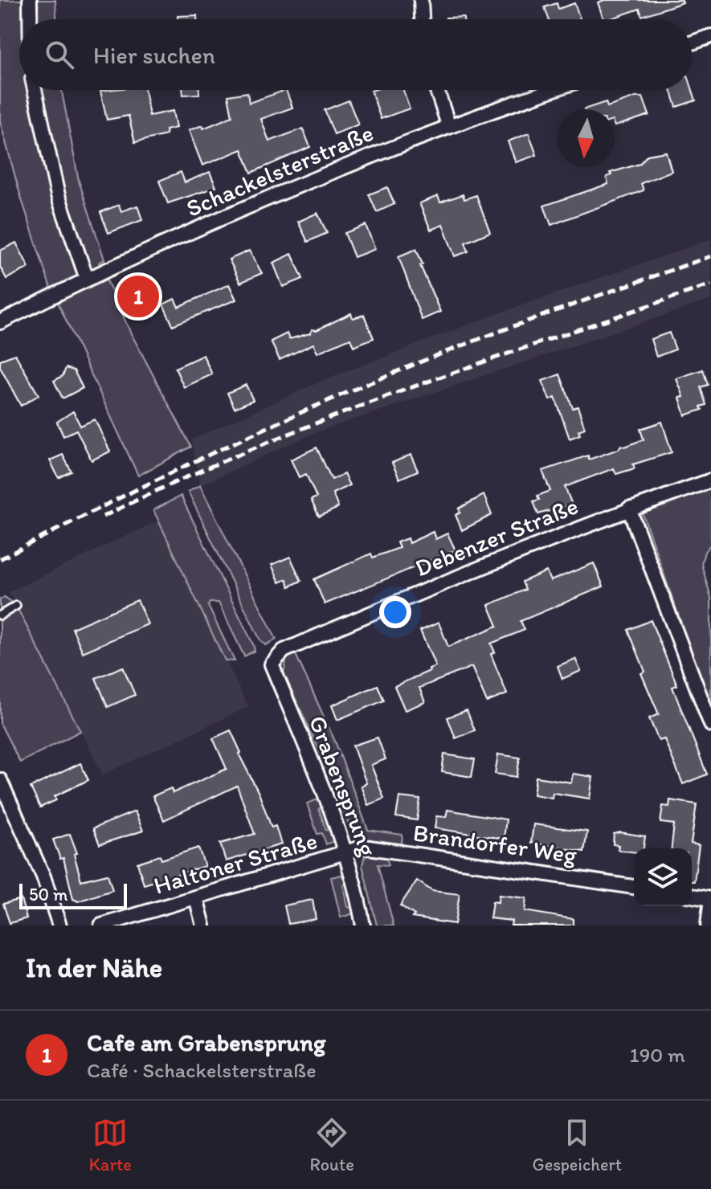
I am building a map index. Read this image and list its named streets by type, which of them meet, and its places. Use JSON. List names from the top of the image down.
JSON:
{
  "streets": {
    "street": [
      "Schackelsterstraße",
      "Debenzer Straße",
      "Grabensprung",
      "Brandorfer Weg",
      "Haltoner Straße"
    ]
  },
  "crossings": [
    ["Debenzer Straße", "Grabensprung"],
    ["Grabensprung", "Brandorfer Weg"],
    ["Grabensprung", "Haltoner Straße"],
    ["Brandorfer Weg", "Haltoner Straße"]
  ],
  "scale_bar": "50 m",
  "north": "bottom",
  "page": {
    "search": "Hier suchen",
    "pins": "1",
    "scale": "50 m",
    "heading": "In der Nähe",
    "list": [
      {
        "mark": "1",
        "name": "Cafe am Grabensprung",
        "note": "Café · Schackelsterstraße",
        "value": "190 m"
      }
    ],
    "nav": ["Karte", "Route", "Gespeichert"]
  }
}
